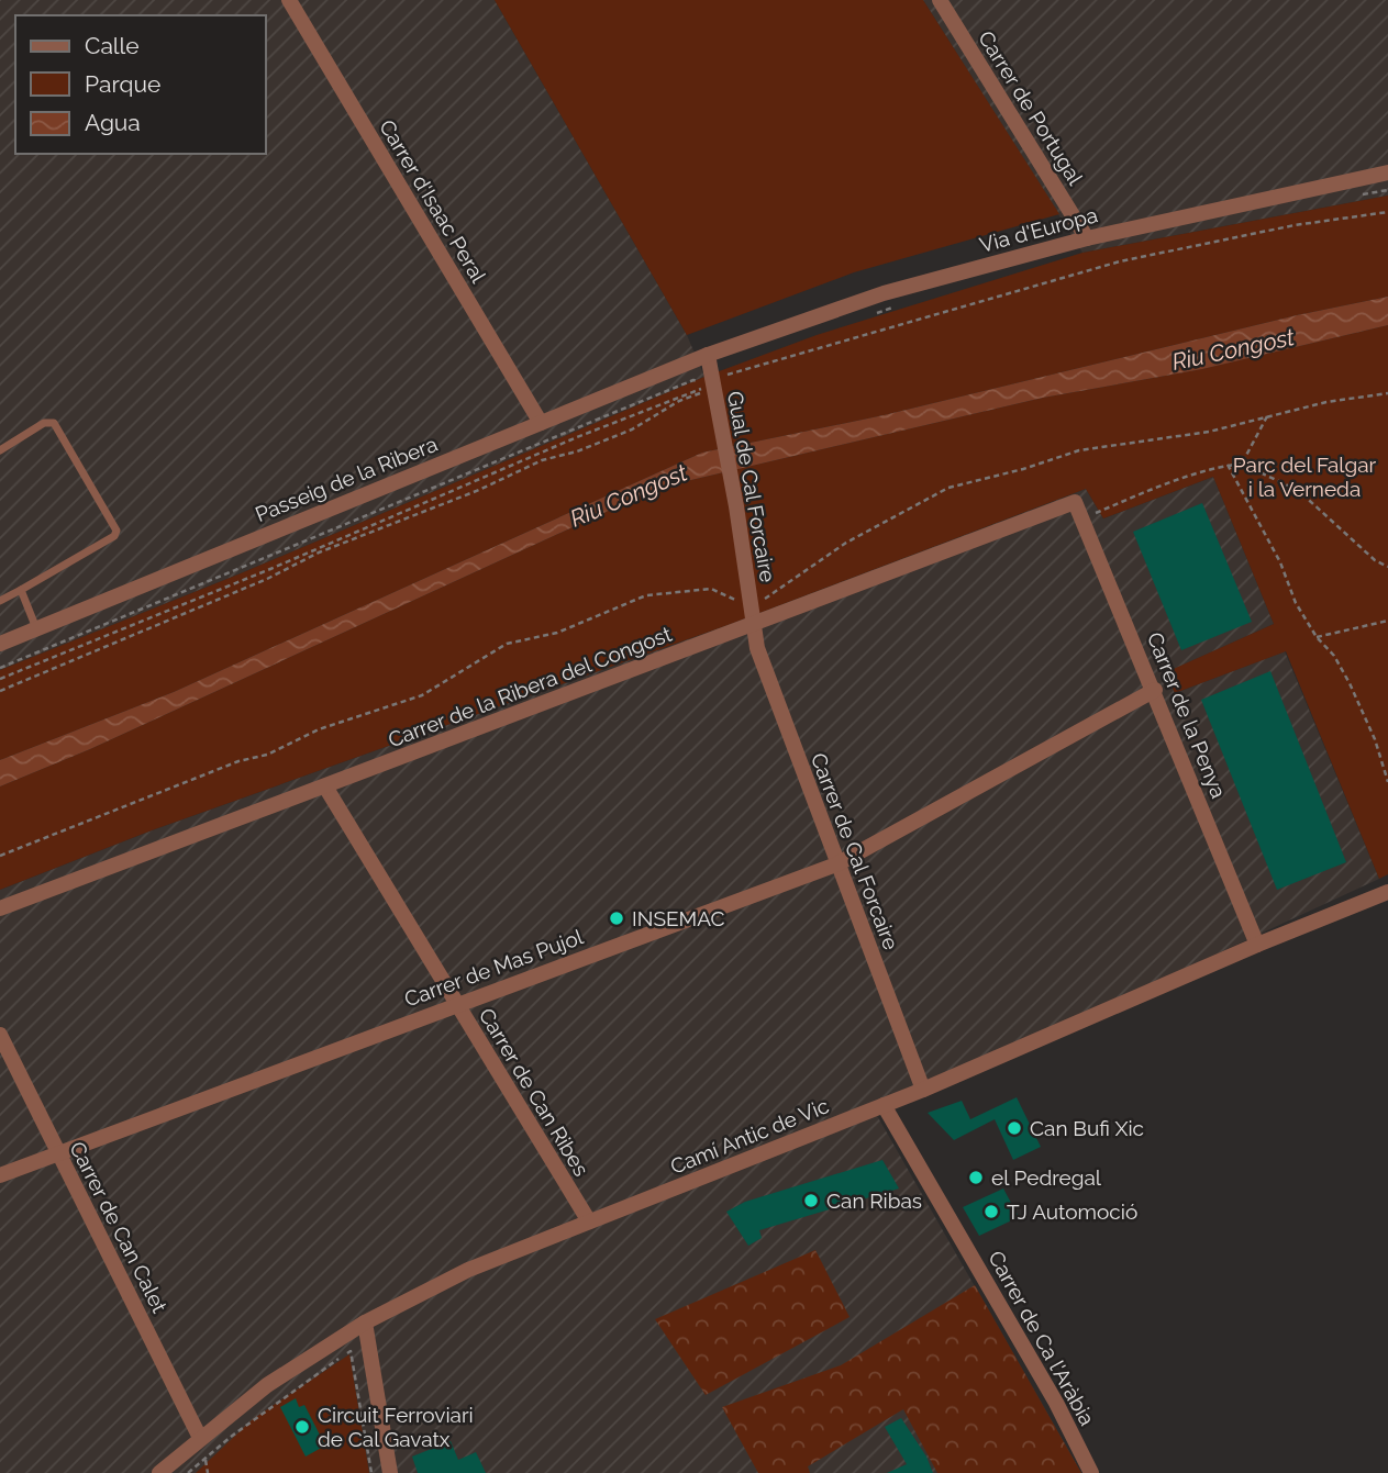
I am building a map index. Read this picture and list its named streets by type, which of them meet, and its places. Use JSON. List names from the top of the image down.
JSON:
{
  "streets": {
    "street": [
      "Carrer de Portugal",
      "Carrer d'Isaac Peral",
      "Via d'Europa",
      "Passeig de la Ribera",
      "Gual de Cal Forcaire",
      "Carrer de la Ribera del Congost",
      "Carrer de la Penya",
      "Carrer de Cal Forcaire",
      "Carrer de Mas Pujol",
      "Carrer de Can Ribes",
      "Camí Antic de Vic",
      "Carrer de Can Calet",
      "Carrer de Ca l'Aràbia"
    ]
  },
  "crossings": [
    ["Carrer de Portugal", "Via d'Europa"],
    ["Carrer d'Isaac Peral", "Passeig de la Ribera"],
    ["Via d'Europa", "Passeig de la Ribera"],
    ["Via d'Europa", "Gual de Cal Forcaire"],
    ["Passeig de la Ribera", "Gual de Cal Forcaire"],
    ["Gual de Cal Forcaire", "Carrer de la Ribera del Congost"],
    ["Gual de Cal Forcaire", "Carrer de Cal Forcaire"],
    ["Carrer de la Ribera del Congost", "Carrer de la Penya"],
    ["Carrer de la Ribera del Congost", "Carrer de Cal Forcaire"],
    ["Carrer de la Ribera del Congost", "Carrer de Can Ribes"],
    ["Carrer de la Penya", "Carrer de Mas Pujol"],
    ["Carrer de la Penya", "Camí Antic de Vic"],
    ["Carrer de Cal Forcaire", "Carrer de Mas Pujol"],
    ["Carrer de Cal Forcaire", "Camí Antic de Vic"],
    ["Carrer de Mas Pujol", "Carrer de Can Ribes"],
    ["Carrer de Mas Pujol", "Carrer de Can Calet"],
    ["Carrer de Can Ribes", "Camí Antic de Vic"],
    ["Camí Antic de Vic", "Carrer de Can Calet"],
    ["Camí Antic de Vic", "Carrer de Ca l'Aràbia"]
  ],
  "water": ["Riu Congost"],
  "parks": ["Parc del Falgar i la Verneda"],
  "places": [
    "INSEMAC",
    "Can Bufi Xic",
    "el Pedregal",
    "Can Ribas",
    "TJ Automoció",
    "Circuit Ferroviari de Cal Gavatx"
  ],
  "legend": ["Calle", "Parque", "Agua"]
}
